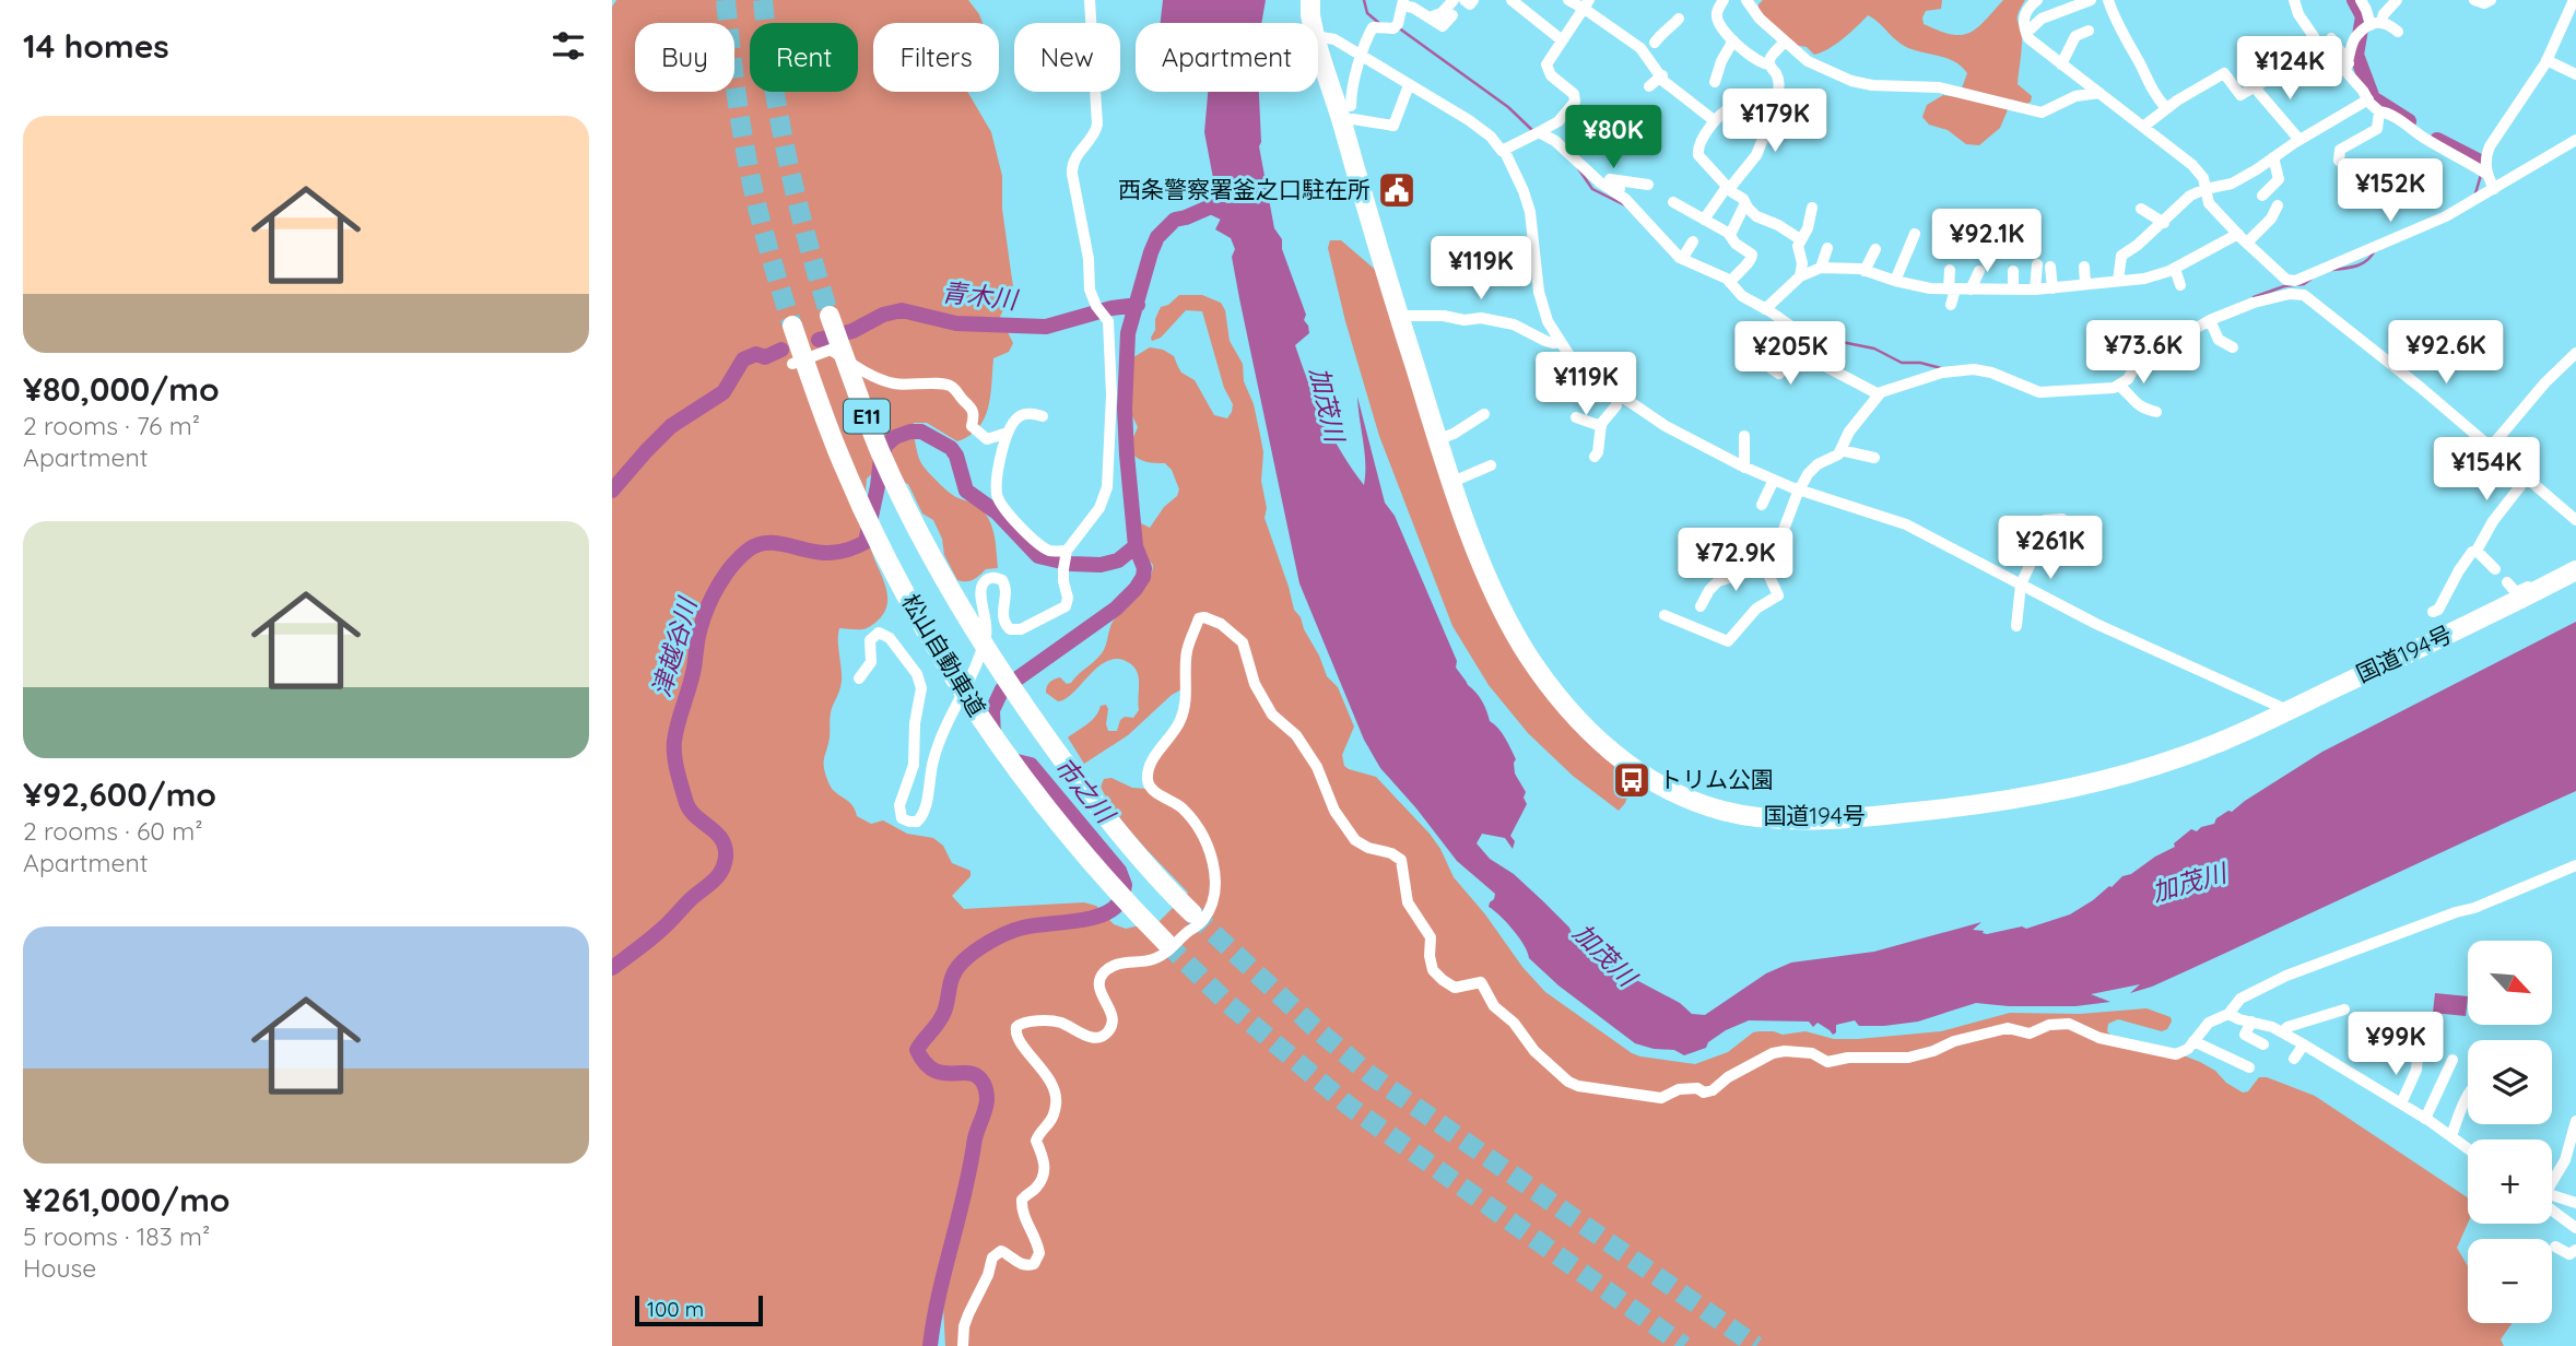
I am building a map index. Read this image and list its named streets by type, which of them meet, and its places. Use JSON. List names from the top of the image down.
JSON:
{
  "streets": {
    "highway": ["E11", "国道194号", "松山自動車道"]
  },
  "water": [
    "青木川",
    "加茂川",
    "津越谷川",
    "市之川"
  ],
  "places": {
    "public building": ["西条警察署釜之口駐在所"],
    "bus stop": ["トリム公園"]
  },
  "scale_bar": "100 m",
  "north": "bottom right",
  "page": {
    "heading": "14 homes",
    "chip": [
      "Buy",
      "Rent",
      "Filters",
      "New",
      "Apartment"
    ],
    "price": [
      "¥124K",
      "¥179K",
      "¥80K",
      "¥152K",
      "¥92.1K",
      "¥119K",
      "¥73.6K",
      "¥92.6K",
      "¥205K",
      "¥119K",
      "¥154K",
      "¥261K",
      "¥72.9K",
      "¥99K"
    ],
    "list": [
      {
        "name": "¥80,000/mo",
        "note": "2 rooms · 76 m² · Apartment"
      },
      {
        "name": "¥92,600/mo",
        "note": "2 rooms · 60 m² · Apartment"
      },
      {
        "name": "¥261,000/mo",
        "note": "5 rooms · 183 m² · House"
      }
    ],
    "map_buttons": ["+", "−"],
    "scale": "100 m"
  }
}
